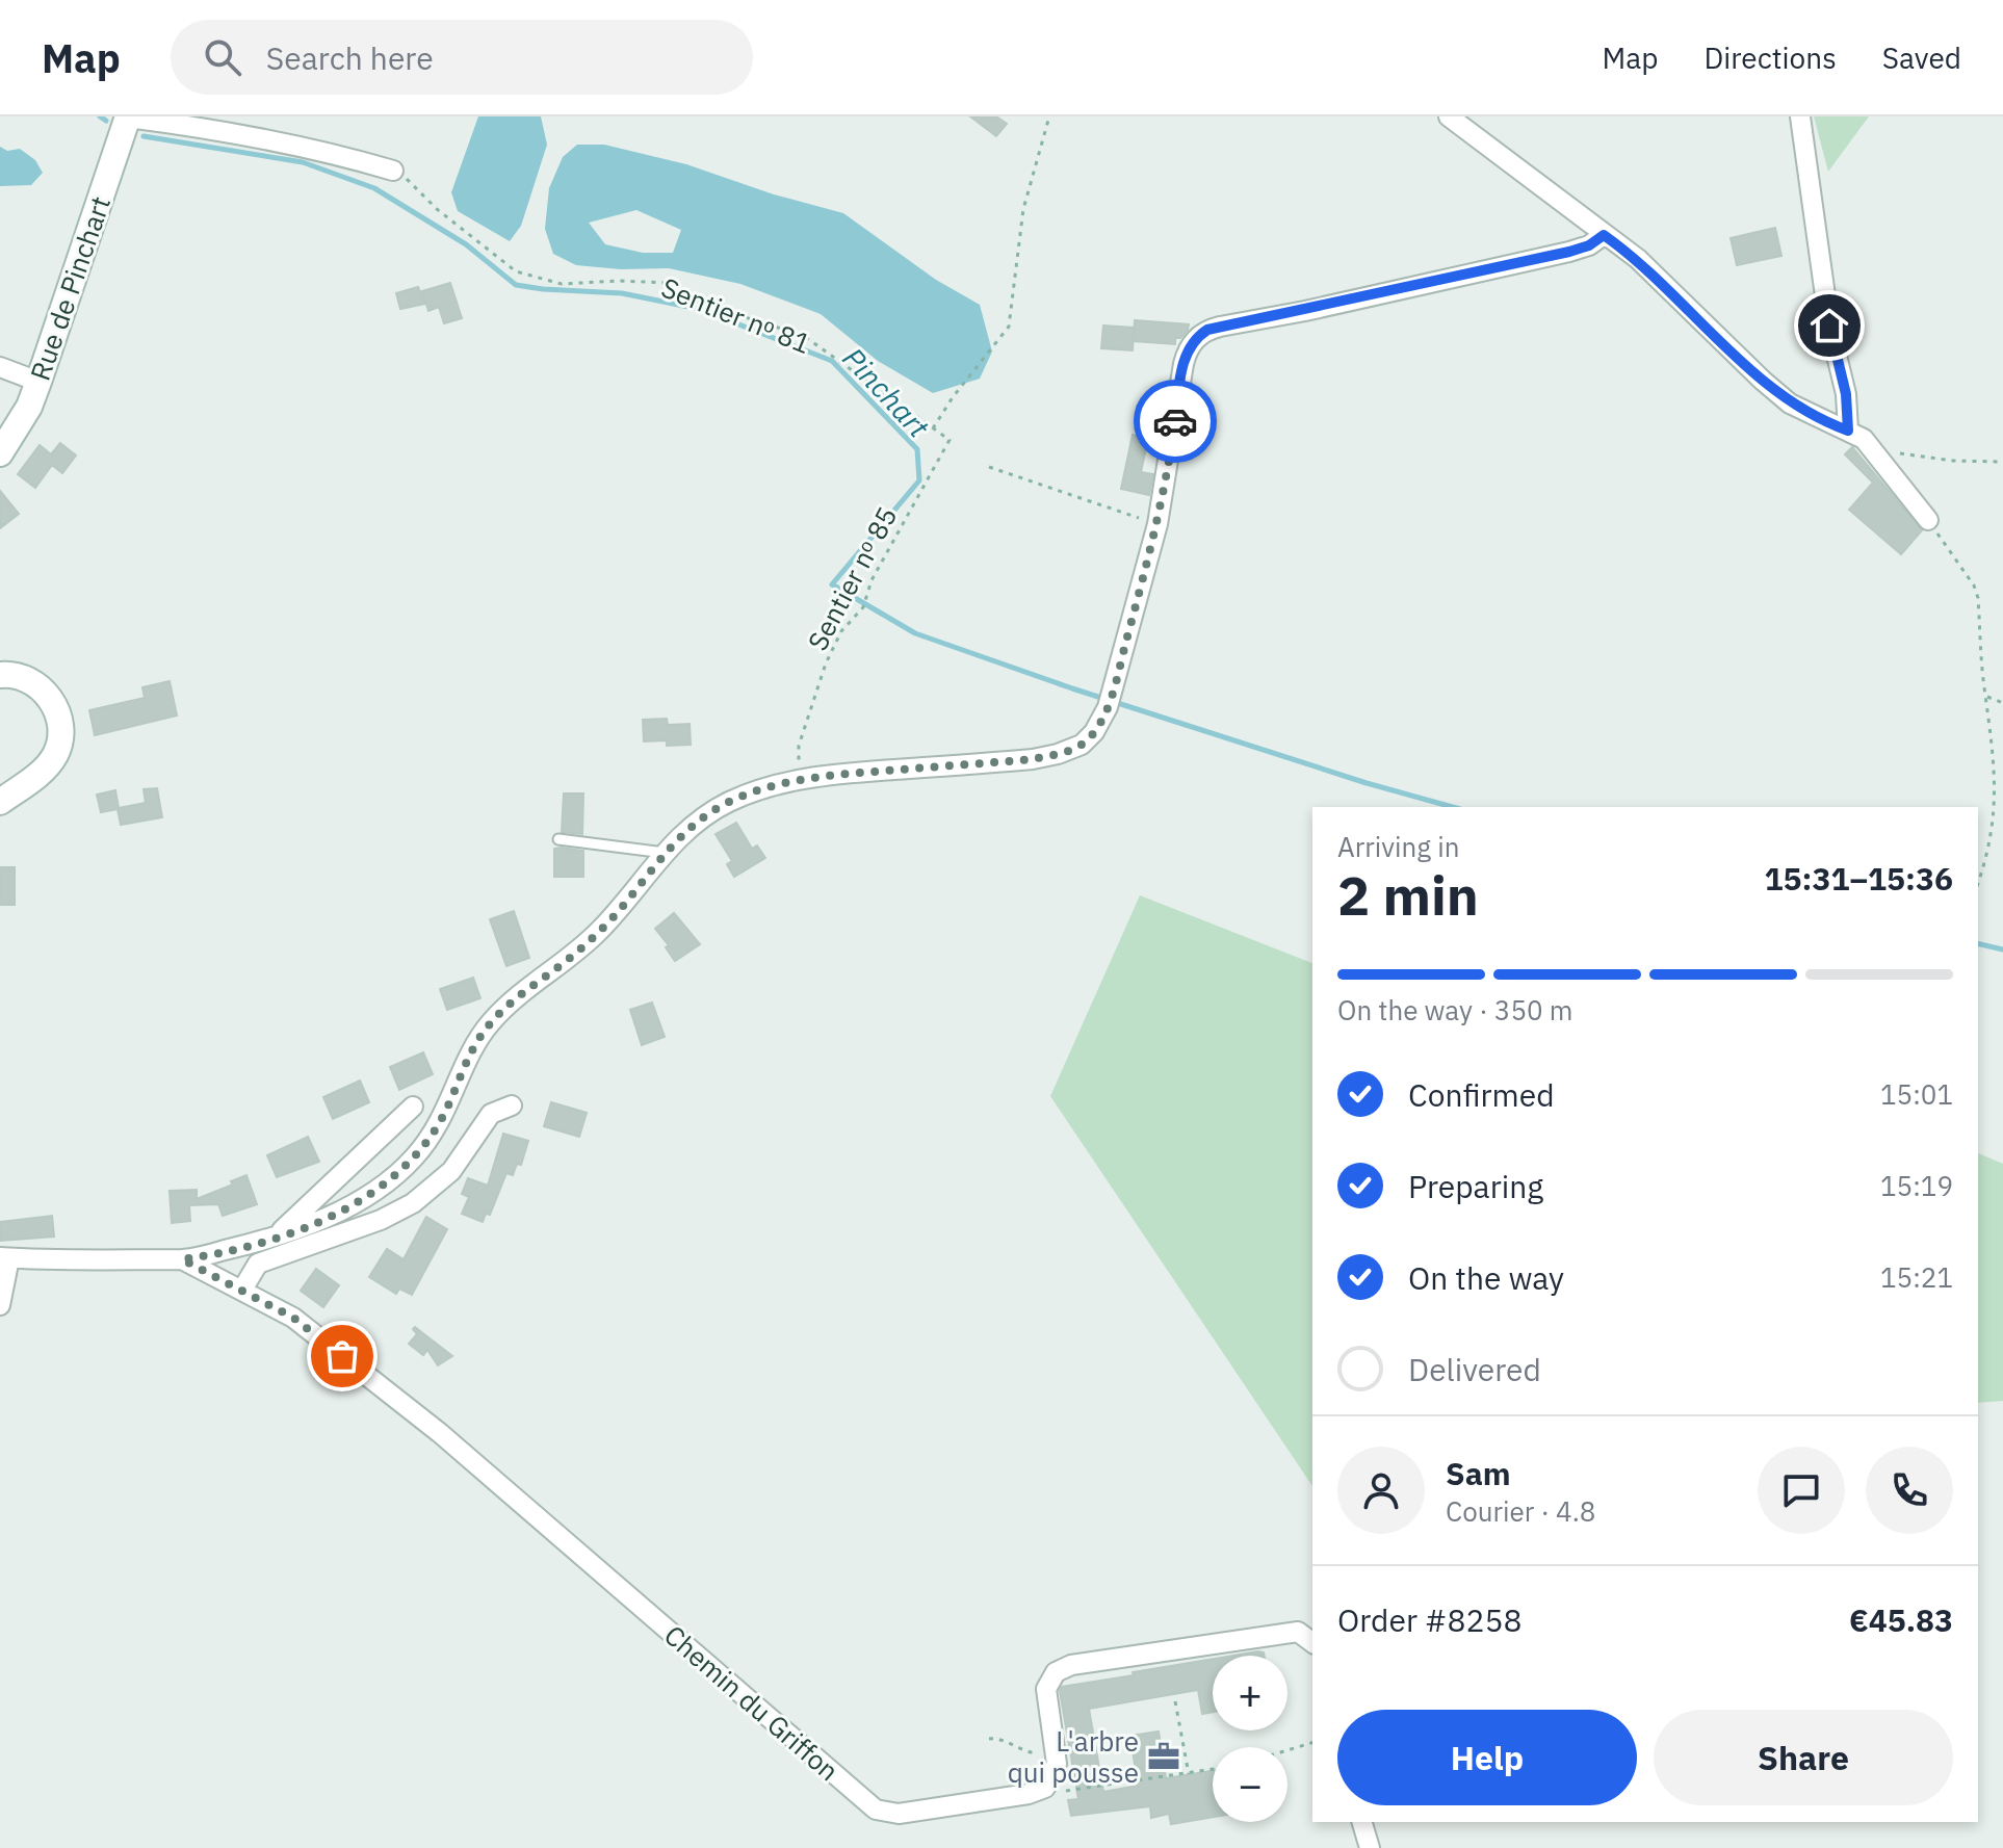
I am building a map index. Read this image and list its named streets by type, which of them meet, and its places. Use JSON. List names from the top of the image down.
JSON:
{
  "streets": {
    "main road": ["Rue de Pinchart"],
    "street": ["Chemin du Griffon"],
    "path": ["Sentier nᵒ 81", "Sentier nᵒ 85"]
  },
  "crossings": [
    ["Sentier nᵒ 81", "Sentier nᵒ 85"]
  ],
  "water": ["Pinchart"],
  "places": {
    "office": ["L'arbre qui pousse"]
  },
  "page": {
    "header": "Map",
    "search": "Search here",
    "nav": ["Map", "Directions", "Saved"],
    "heading": ["2 min", "Arriving in", "15:31–15:36"],
    "panel": [
      "Sam",
      "Courier · 4.8",
      "Order #8258",
      "€45.83"
    ],
    "bar": "On the way · 350 m",
    "list": [
      ["Confirmed", "15:01"],
      ["Preparing", "15:19"],
      ["On the way", "15:21"],
      "Delivered"
    ],
    "map_buttons": ["+", "−"],
    "buttons": ["Help", "Share"]
  }
}
